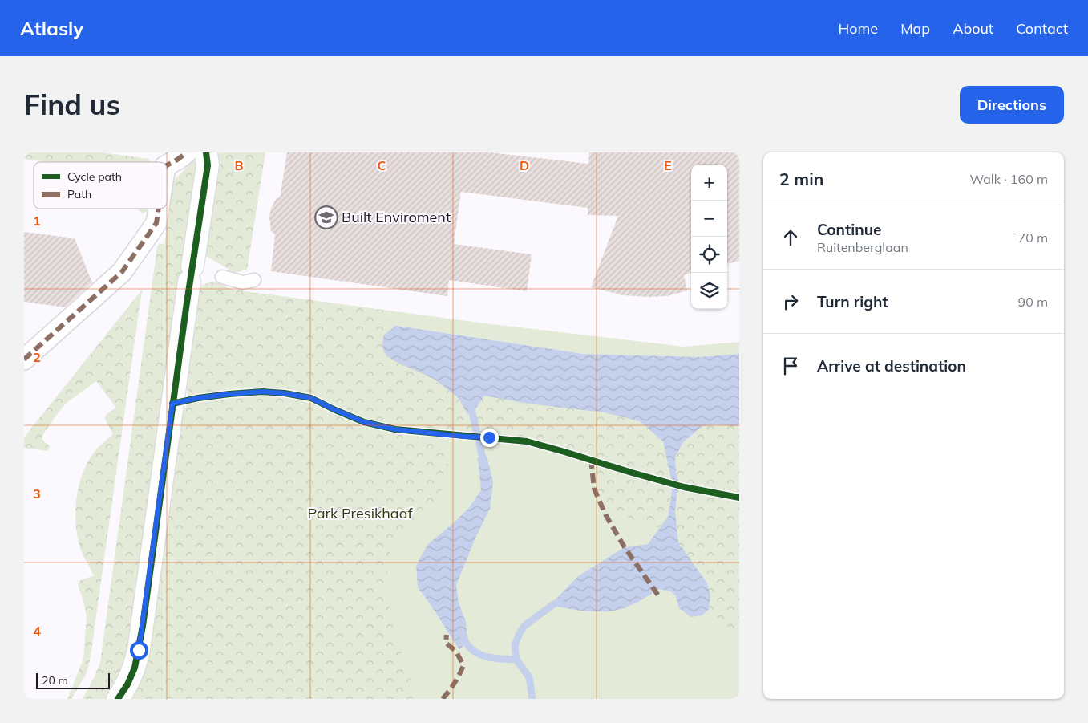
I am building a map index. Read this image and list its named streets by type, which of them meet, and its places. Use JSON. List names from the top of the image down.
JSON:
{
  "parks": ["Park Presikhaaf"],
  "places": {
    "school or university": ["Built Enviroment"]
  },
  "legend": ["Cycle path", "Path"],
  "scale_bar": "20 m",
  "page": {
    "header": "Atlasly",
    "nav": [
      "Home",
      "Map",
      "About",
      "Contact"
    ],
    "buttons": "Directions",
    "title": "Find us",
    "heading": ["2 min", "Walk · 160 m"],
    "map_buttons": ["+", "−"],
    "list": [
      ["Continue", "Ruitenberglaan", "70 m"],
      ["Turn right", "90 m"],
      "Arrive at destination"
    ],
    "scale": "20 m"
  },
  "grid": {
    "columns": [
      "B",
      "C",
      "D",
      "E"
    ],
    "rows": [
      "1",
      "2",
      "3",
      "4"
    ]
  }
}
